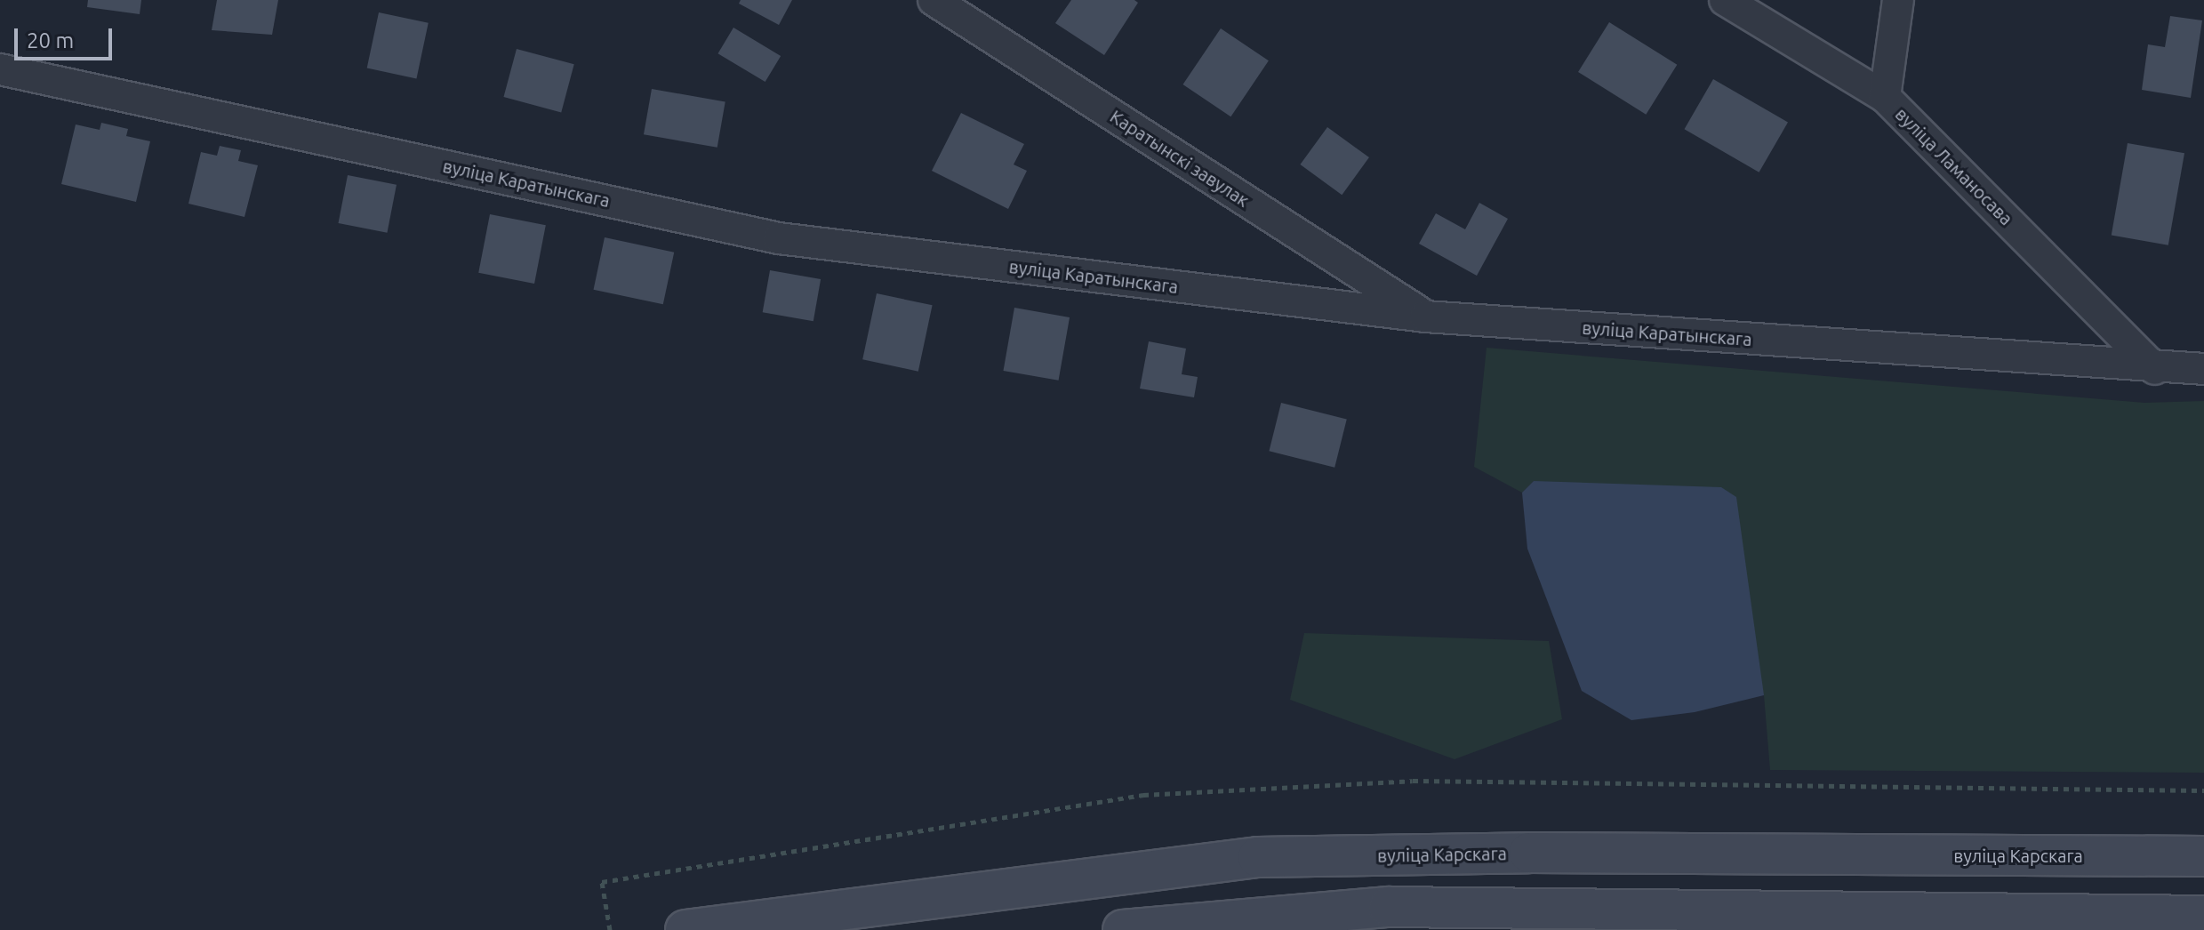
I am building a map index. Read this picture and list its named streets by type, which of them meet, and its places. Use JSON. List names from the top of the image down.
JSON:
{
  "streets": {
    "street": [
      "Каратынскі завулак",
      "вуліца Ламаносава",
      "вуліца Каратынскага",
      "вуліца Карскага"
    ]
  },
  "crossings": [
    ["Каратынскі завулак", "вуліца Каратынскага"],
    ["вуліца Ламаносава", "вуліца Каратынскага"]
  ],
  "scale_bar": "20 m"
}
